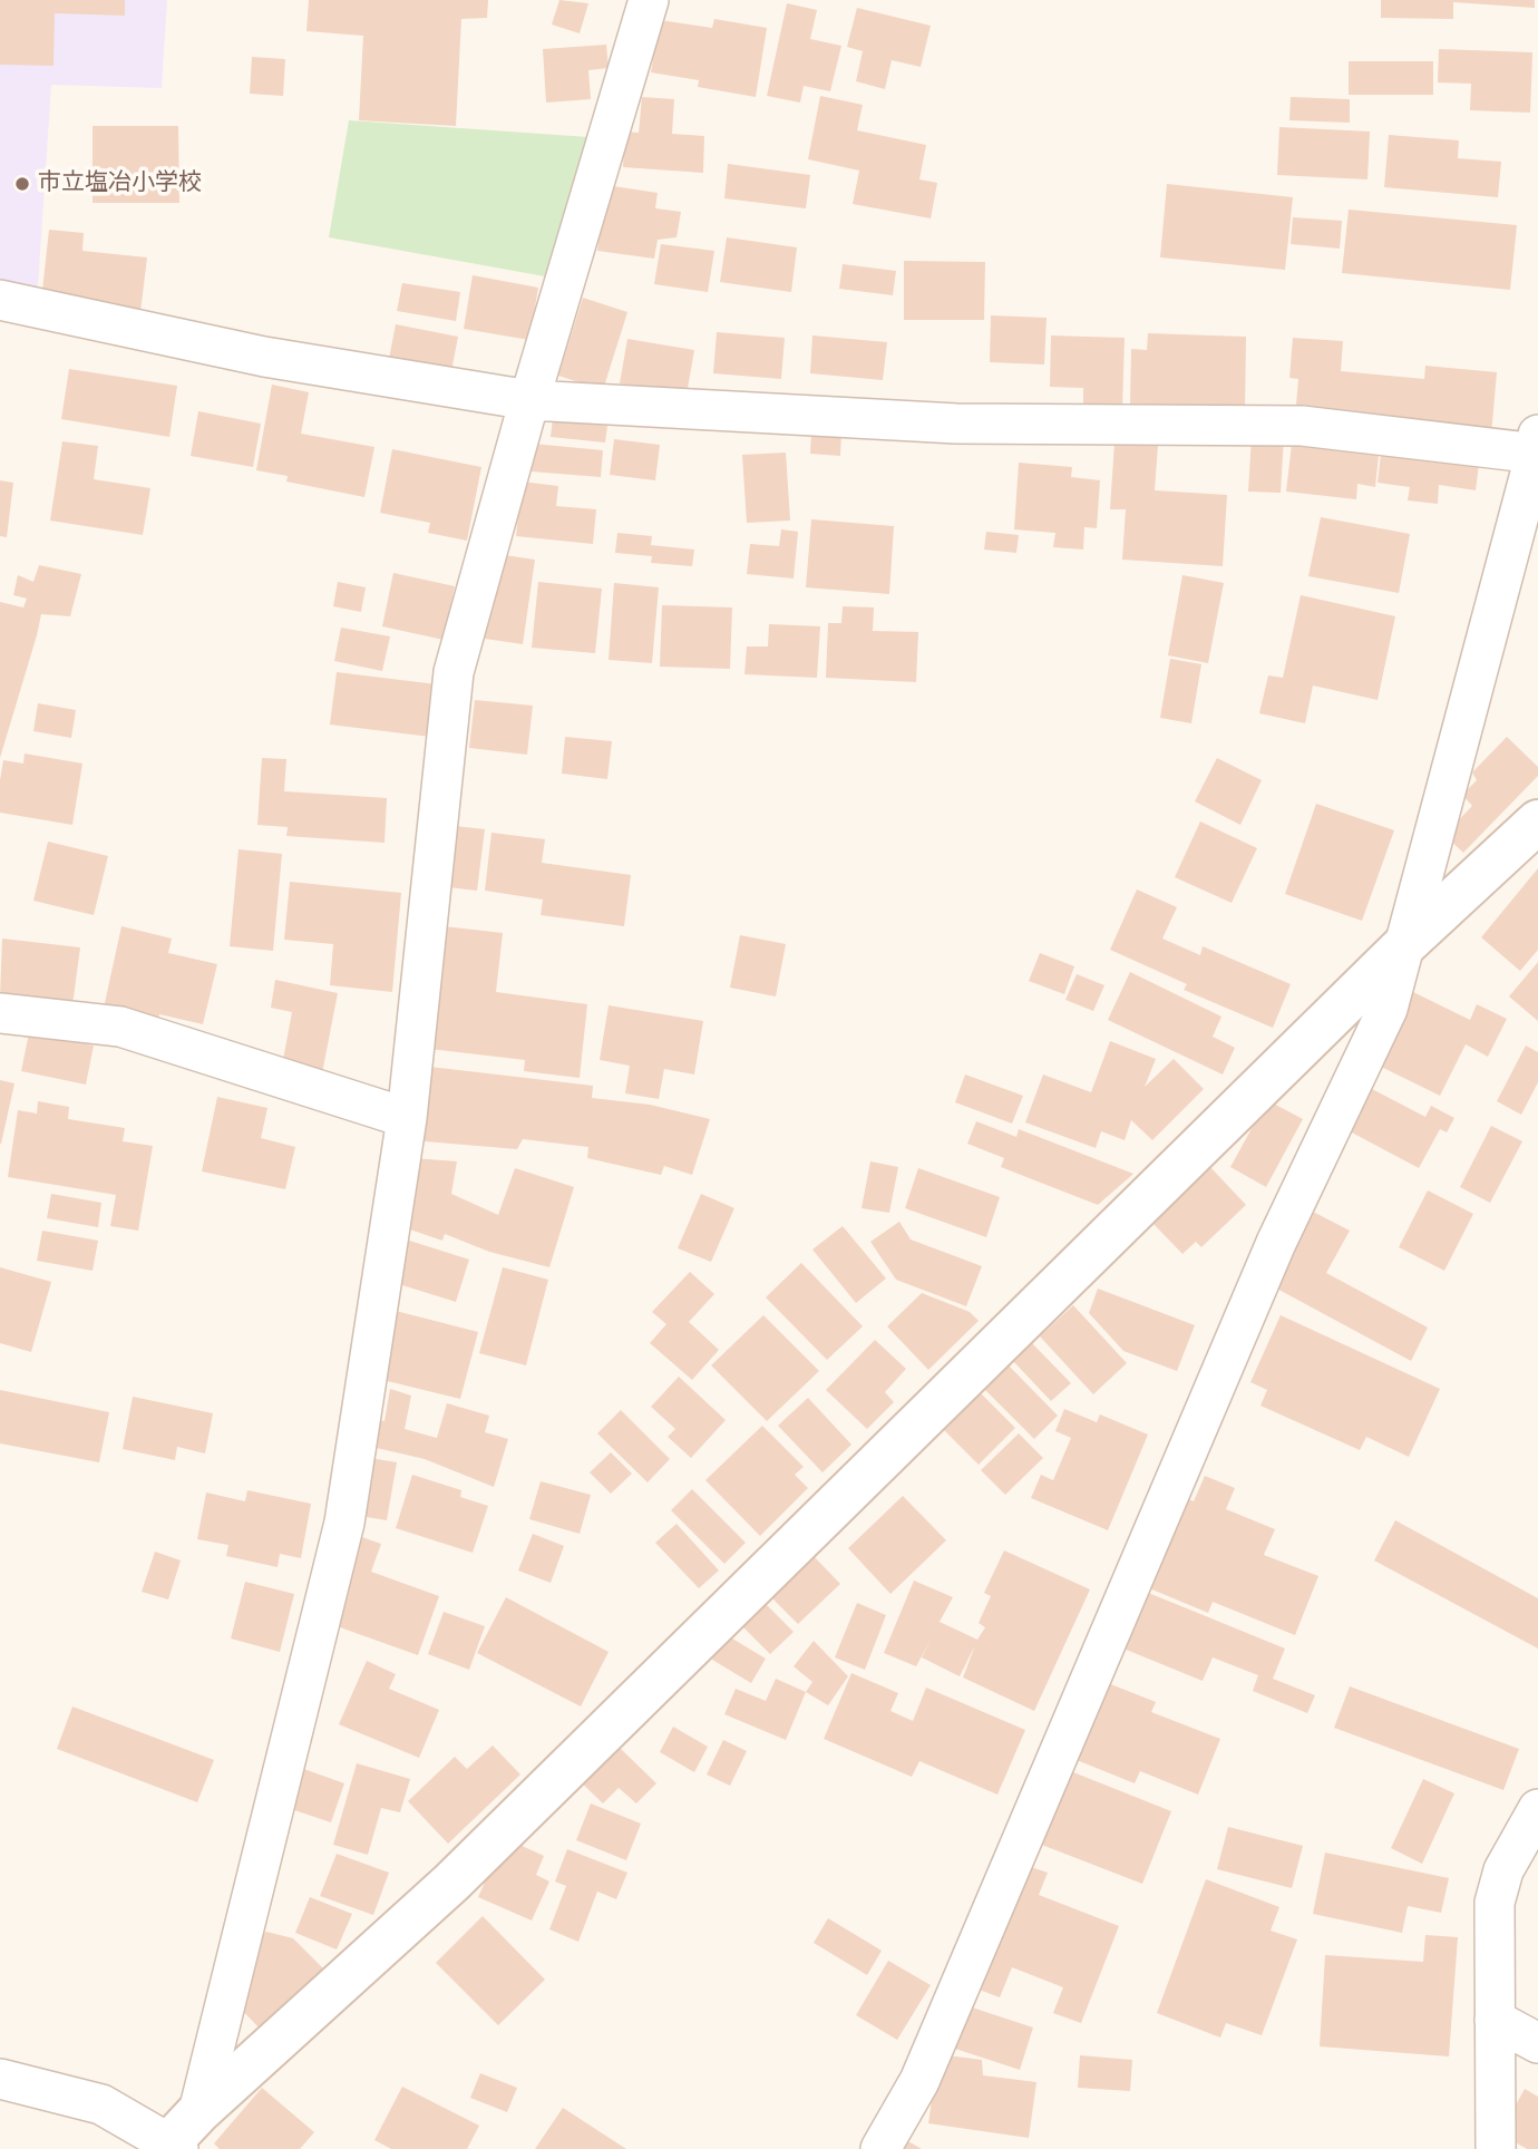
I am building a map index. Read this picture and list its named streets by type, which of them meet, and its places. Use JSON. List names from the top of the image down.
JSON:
{
  "places": ["市立塩冶小学校"]
}
